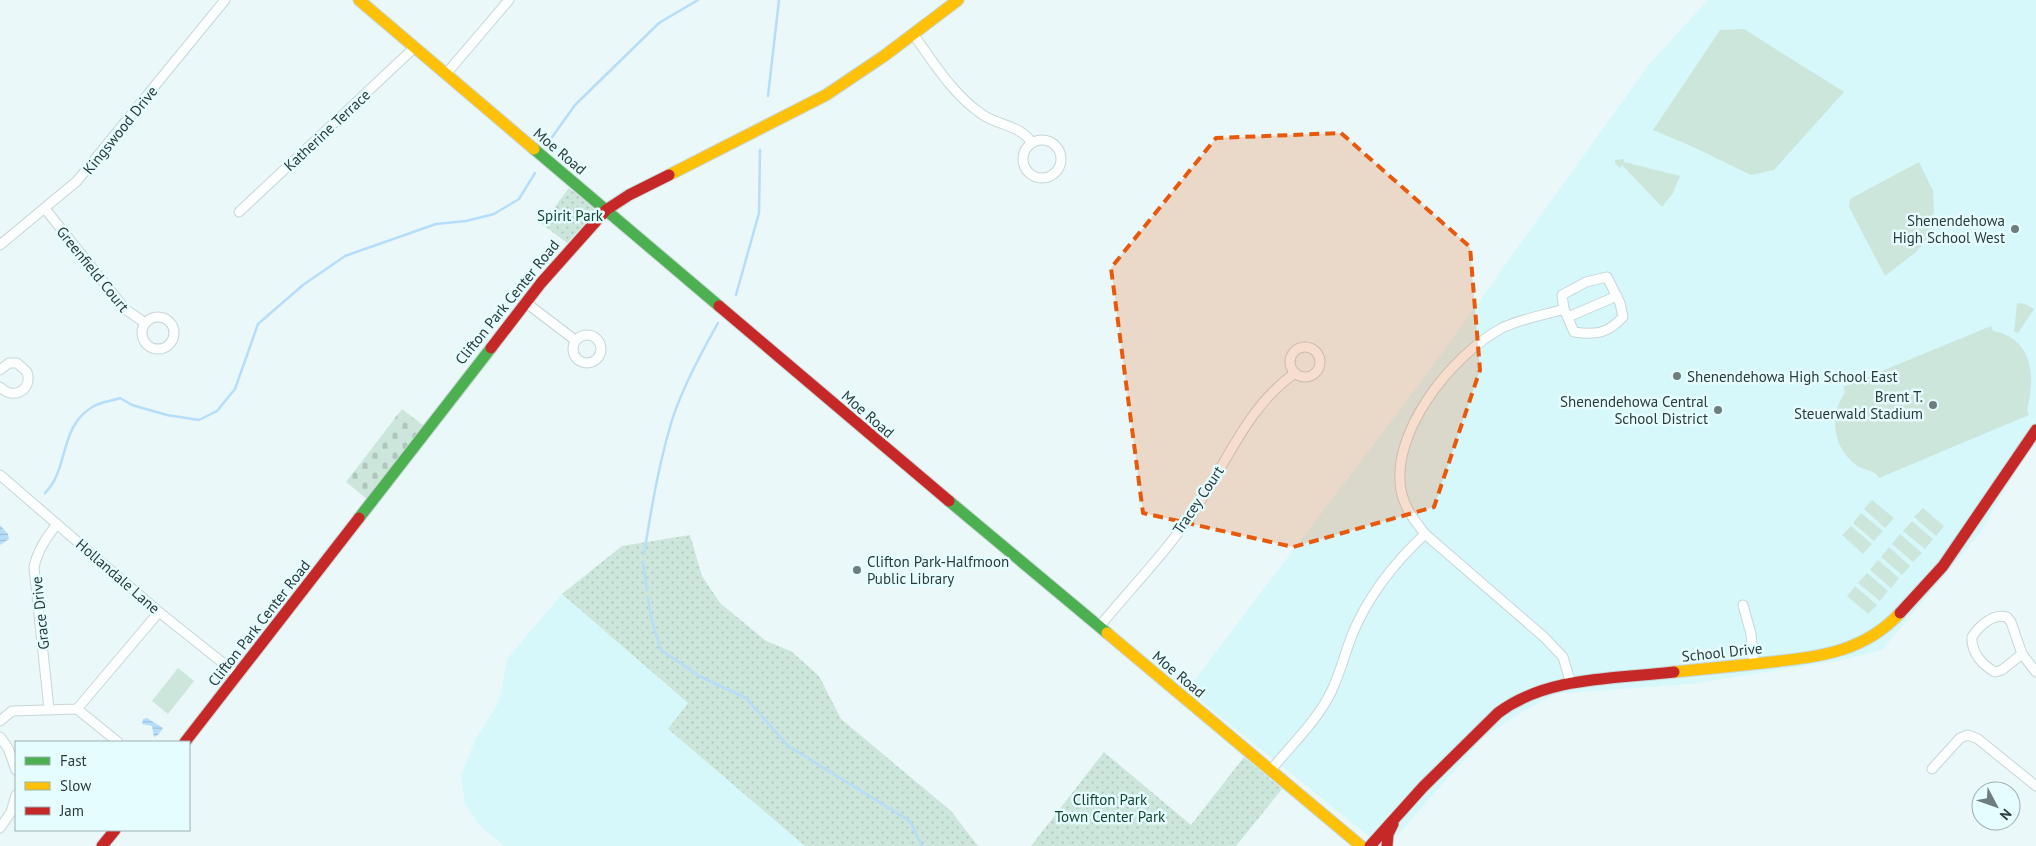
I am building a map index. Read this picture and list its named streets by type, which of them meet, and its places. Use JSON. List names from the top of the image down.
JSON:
{
  "streets": {
    "street": [
      "Kingswood Drive",
      "Katherine Terrace",
      "Moe Road",
      "Greenfield Court",
      "Clifton Park Center Road",
      "Tracey Court",
      "Hollandale Lane",
      "Grace Drive",
      "School Drive"
    ]
  },
  "crossings": [
    ["Kingswood Drive", "Greenfield Court"],
    ["Katherine Terrace", "Moe Road"],
    ["Moe Road", "Clifton Park Center Road"],
    ["Moe Road", "Tracey Court"],
    ["Clifton Park Center Road", "Hollandale Lane"],
    ["Hollandale Lane", "Grace Drive"]
  ],
  "parks": ["Spirit Park", "Clifton Park Town Center Park"],
  "places": [
    "Shenendehowa High School West",
    "Shenendehowa High School East",
    "Brent T. Steuerwald Stadium",
    "Shenendehowa Central School District",
    "Clifton Park-Halfmoon Public Library"
  ],
  "legend": ["Fast", "Slow", "Jam"],
  "north": "bottom right"
}
